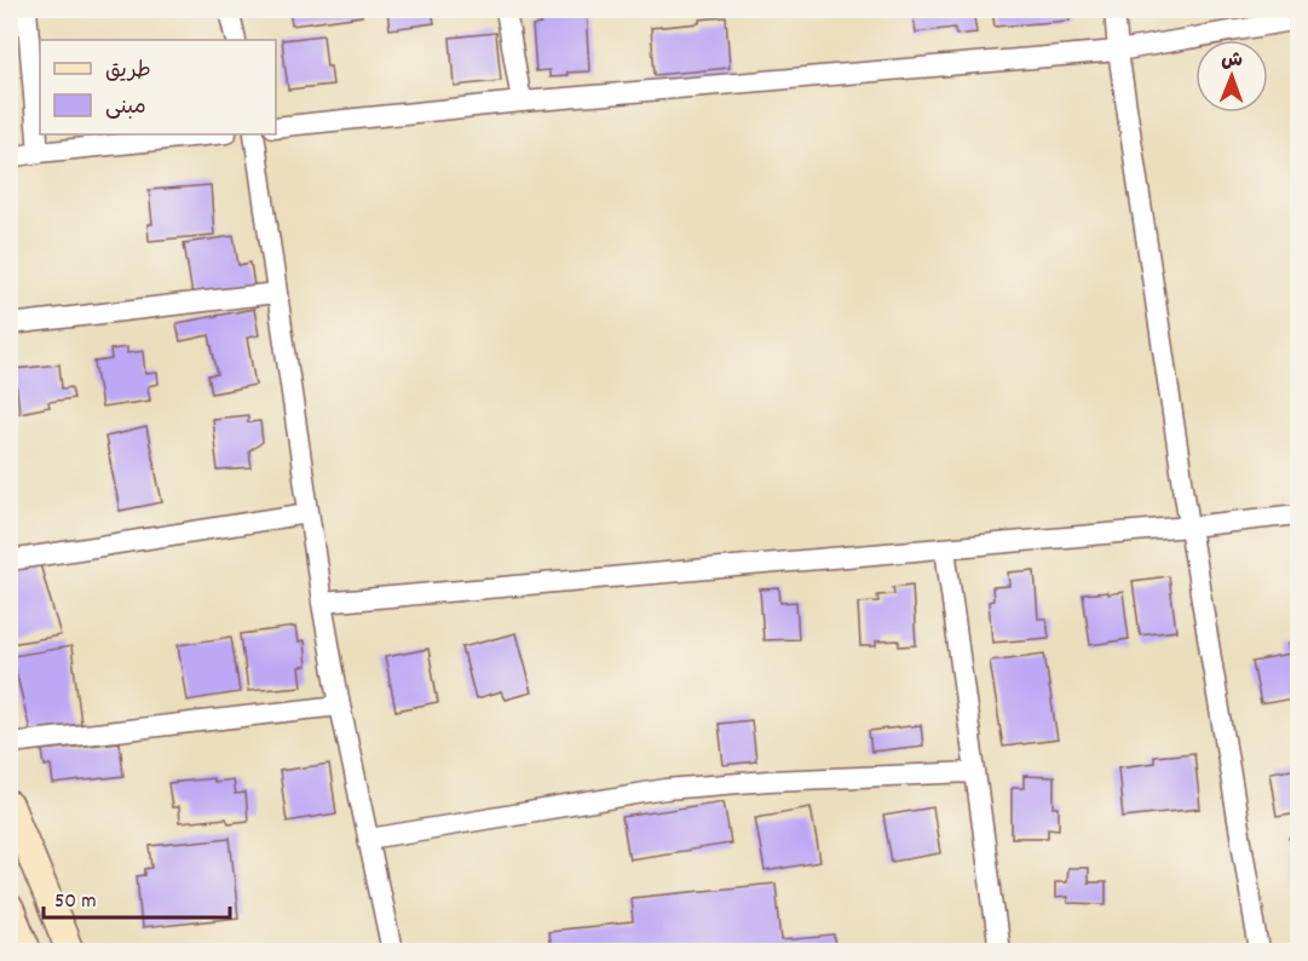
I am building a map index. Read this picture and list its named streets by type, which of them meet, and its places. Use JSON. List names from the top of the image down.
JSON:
{
  "legend": ["طريق", "مبنى"],
  "scale_bar": "50 m",
  "north": "top"
}
